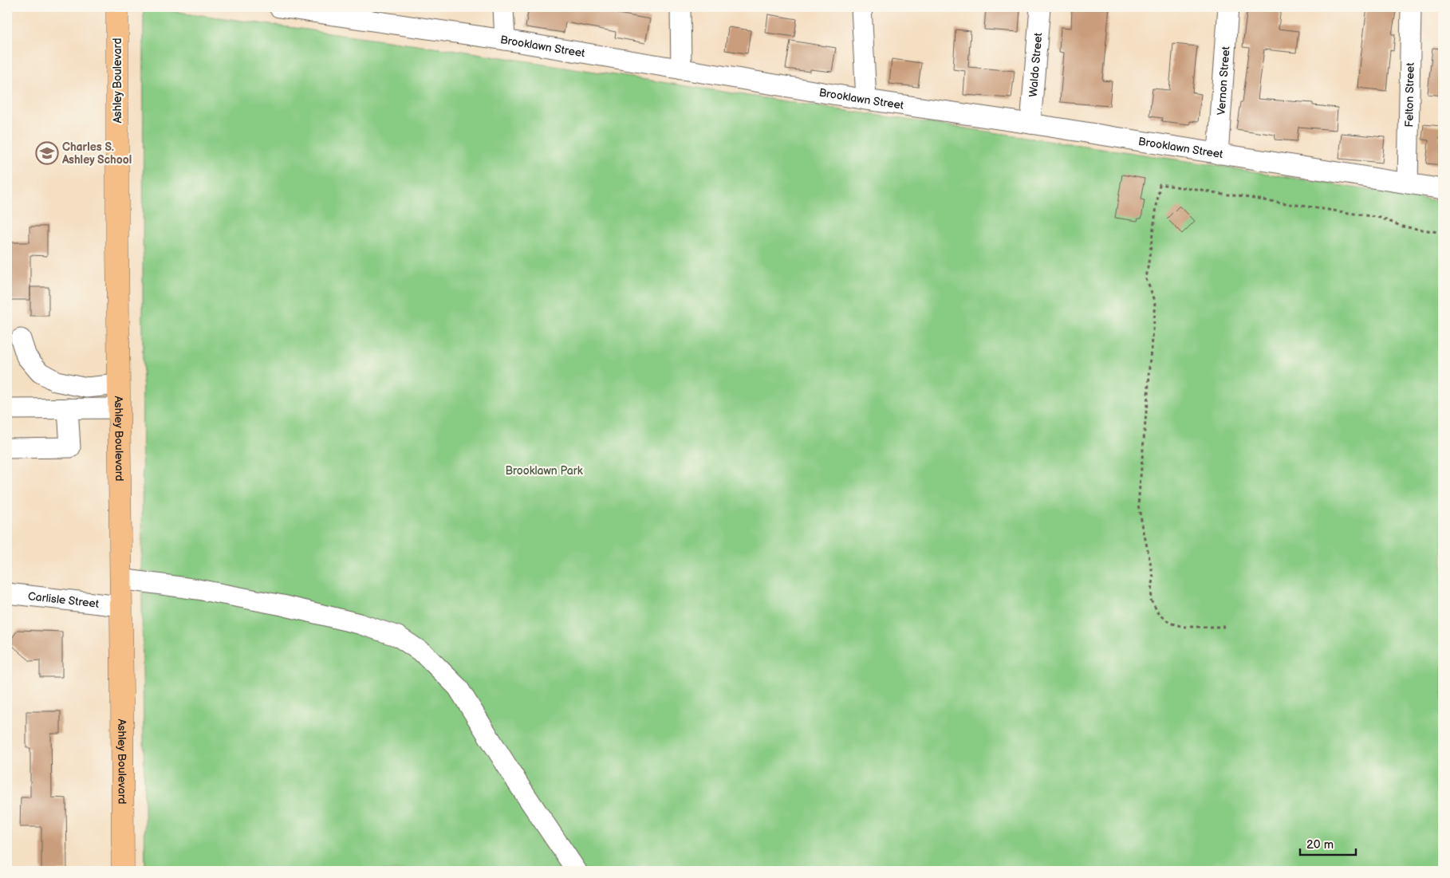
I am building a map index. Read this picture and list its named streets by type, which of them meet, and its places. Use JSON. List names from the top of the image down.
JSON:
{
  "streets": {
    "main road": ["Ashley Boulevard"],
    "street": [
      "Brooklawn Street",
      "Waldo Street",
      "Vernon Street",
      "Felton Street",
      "Carlisle Street"
    ]
  },
  "crossings": [
    ["Brooklawn Street", "Waldo Street"],
    ["Brooklawn Street", "Vernon Street"],
    ["Brooklawn Street", "Felton Street"],
    ["Ashley Boulevard", "Carlisle Street"]
  ],
  "parks": ["Brooklawn Park"],
  "places": {
    "school or university": ["Charles S. Ashley School"]
  },
  "scale_bar": "20 m"
}
